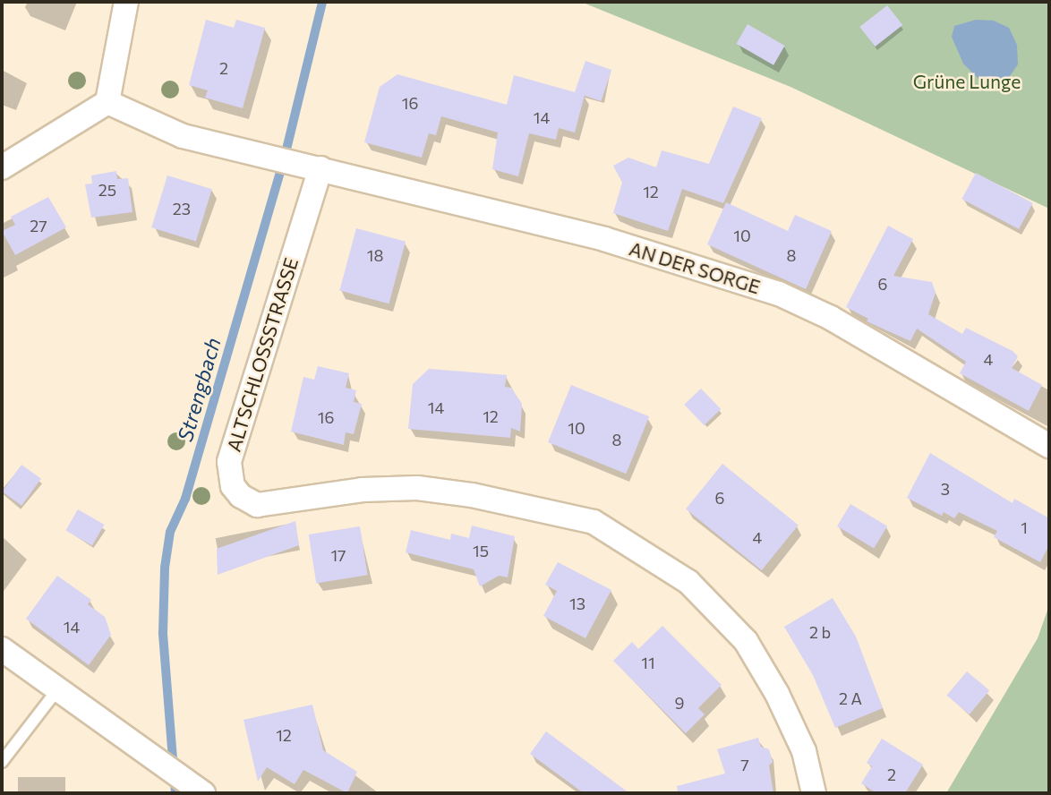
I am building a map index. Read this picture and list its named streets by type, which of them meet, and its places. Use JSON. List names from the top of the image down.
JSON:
{
  "streets": {
    "street": ["AN DER SORGE", "ALTSCHLOSSSTRASSE"]
  },
  "crossings": [
    ["AN DER SORGE", "ALTSCHLOSSSTRASSE"]
  ],
  "water": ["Strengbach"],
  "parks": ["Grüne Lunge"],
  "house_numbers": [
    "2",
    "16",
    "14",
    "25",
    "12",
    "23",
    "27",
    "10",
    "18",
    "8",
    "6",
    "4",
    "14",
    "12",
    "16",
    "10",
    "8",
    "3",
    "6",
    "1",
    "4",
    "15",
    "17",
    "13",
    "14",
    "2 b",
    "11",
    "2 A",
    "9",
    "12",
    "7",
    "2"
  ]
}
